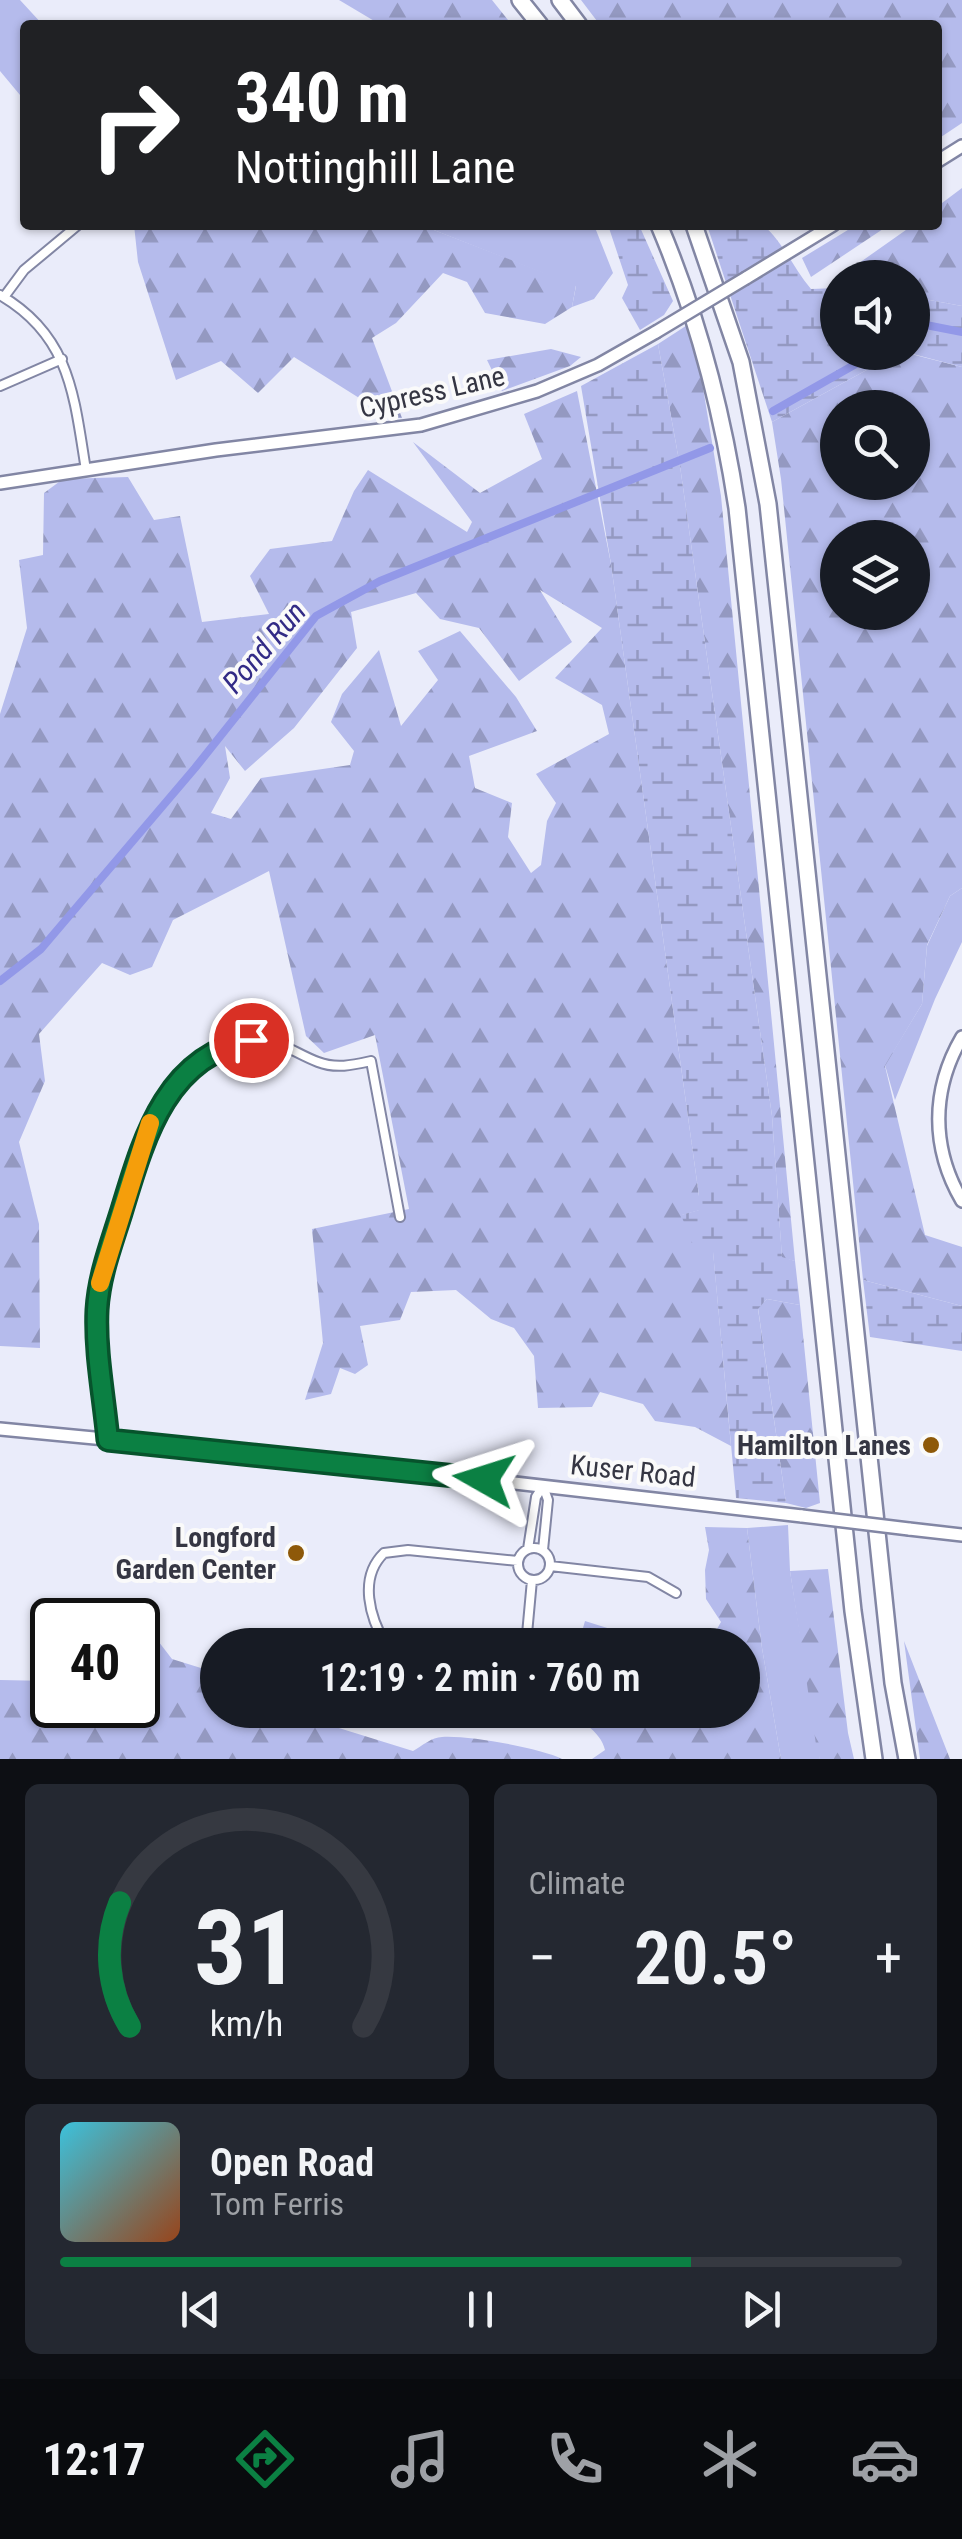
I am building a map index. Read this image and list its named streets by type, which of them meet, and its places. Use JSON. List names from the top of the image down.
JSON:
{
  "streets": {
    "street": ["Cypress Lane", "Kuser Road"]
  },
  "water": ["Pond Run"],
  "places": ["Hamilton Lanes", "Longford Garden Center"],
  "page": {
    "turn": ["340 m", "Nottinghill Lane"],
    "limit": "40",
    "trip": "12:19 · 2 min · 760 m",
    "tile": "Climate",
    "heat": ["−", "20.5°", "+"],
    "song": ["Open Road", "Tom Ferris"],
    "tabs": "12:17",
    "gauge": ["31", "km/h"]
  }
}
